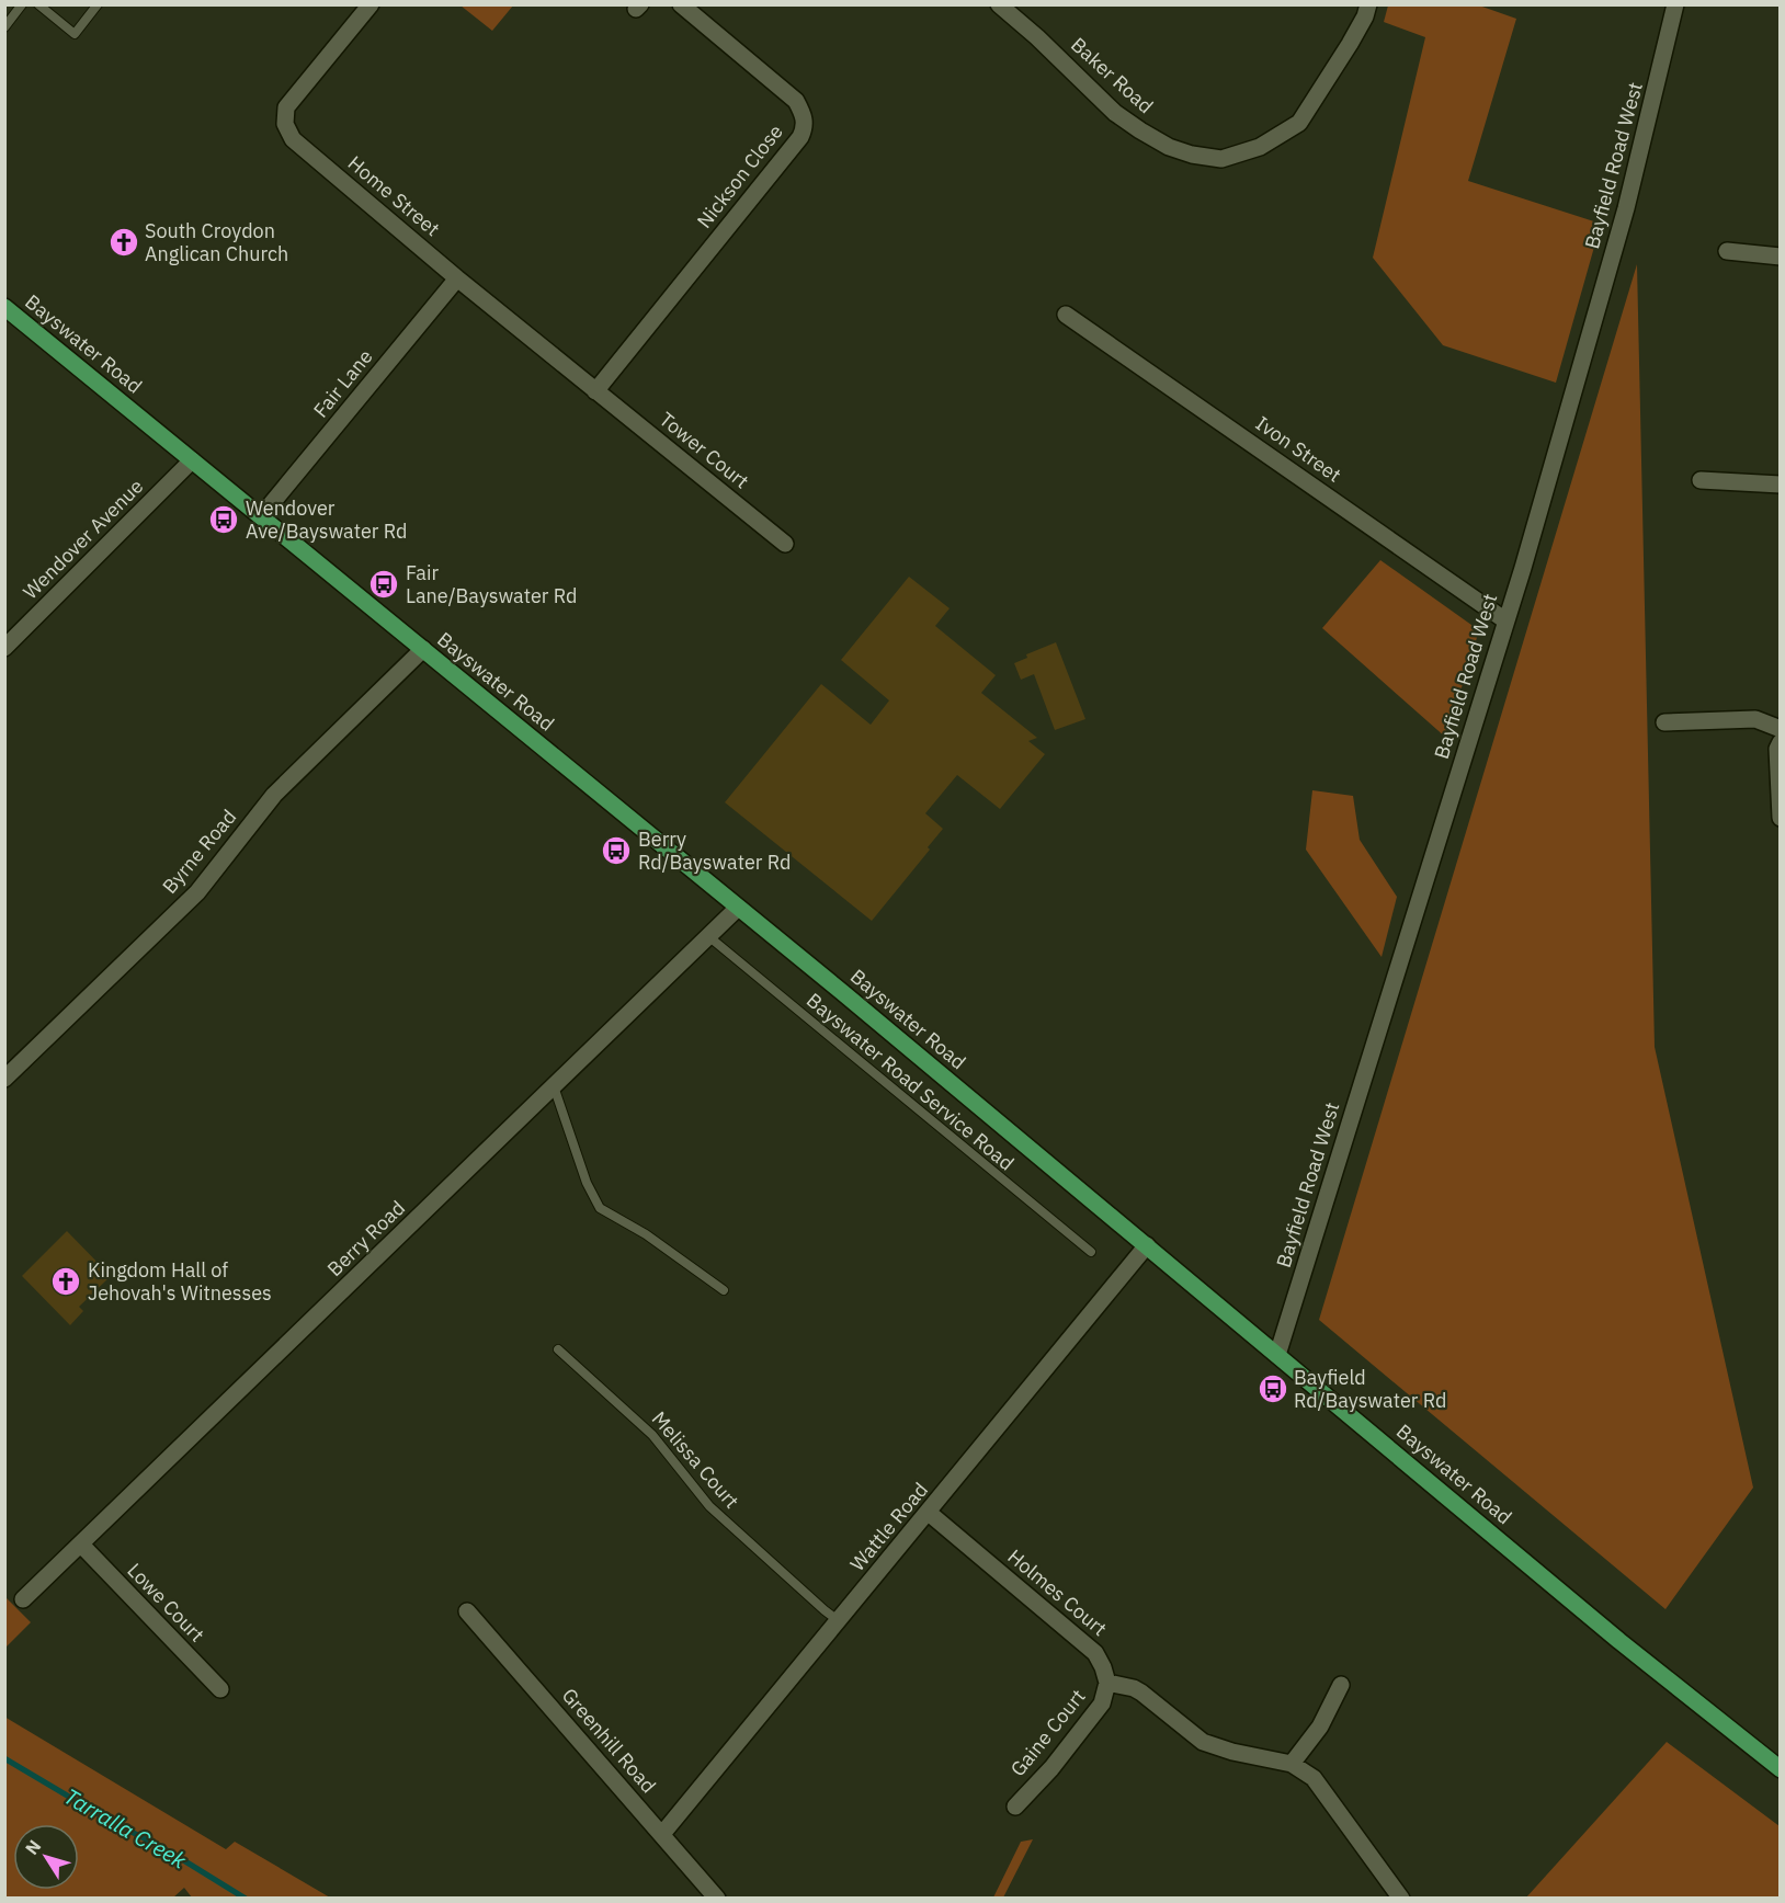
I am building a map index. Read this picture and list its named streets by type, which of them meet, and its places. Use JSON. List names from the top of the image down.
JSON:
{
  "streets": {
    "main road": ["Bayswater Road"],
    "street": [
      "Baker Road",
      "Bayfield Road West",
      "Nickson Close",
      "Home Street",
      "Fair Lane",
      "Ivon Street",
      "Tower Court",
      "Wendover Avenue",
      "Byrne Road",
      "Berry Road",
      "Wattle Road",
      "Holmes Court",
      "Lowe Court",
      "Gaine Court",
      "Greenhill Road"
    ],
    "lane": ["Bayswater Road Service Road", "Melissa Court"]
  },
  "crossings": [
    ["Bayfield Road West", "Bayswater Road"],
    ["Bayfield Road West", "Ivon Street"],
    ["Nickson Close", "Home Street"],
    ["Nickson Close", "Tower Court"],
    ["Home Street", "Fair Lane"],
    ["Home Street", "Tower Court"],
    ["Bayswater Road", "Fair Lane"],
    ["Bayswater Road", "Wendover Avenue"],
    ["Bayswater Road", "Byrne Road"],
    ["Bayswater Road", "Berry Road"],
    ["Bayswater Road", "Wattle Road"],
    ["Bayswater Road Service Road", "Berry Road"],
    ["Berry Road", "Lowe Court"],
    ["Melissa Court", "Wattle Road"],
    ["Wattle Road", "Holmes Court"],
    ["Wattle Road", "Greenhill Road"],
    ["Holmes Court", "Gaine Court"]
  ],
  "water": ["Tarralla Creek"],
  "places": {
    "church": ["South Croydon Anglican Church", "Kingdom Hall of Jehovah's Witnesses"],
    "bus stop": [
      "Wendover Ave/Bayswater Rd",
      "Fair Lane/Bayswater Rd",
      "Berry Rd/Bayswater Rd",
      "Bayfield Rd/Bayswater Rd"
    ]
  },
  "north": "top left"
}
